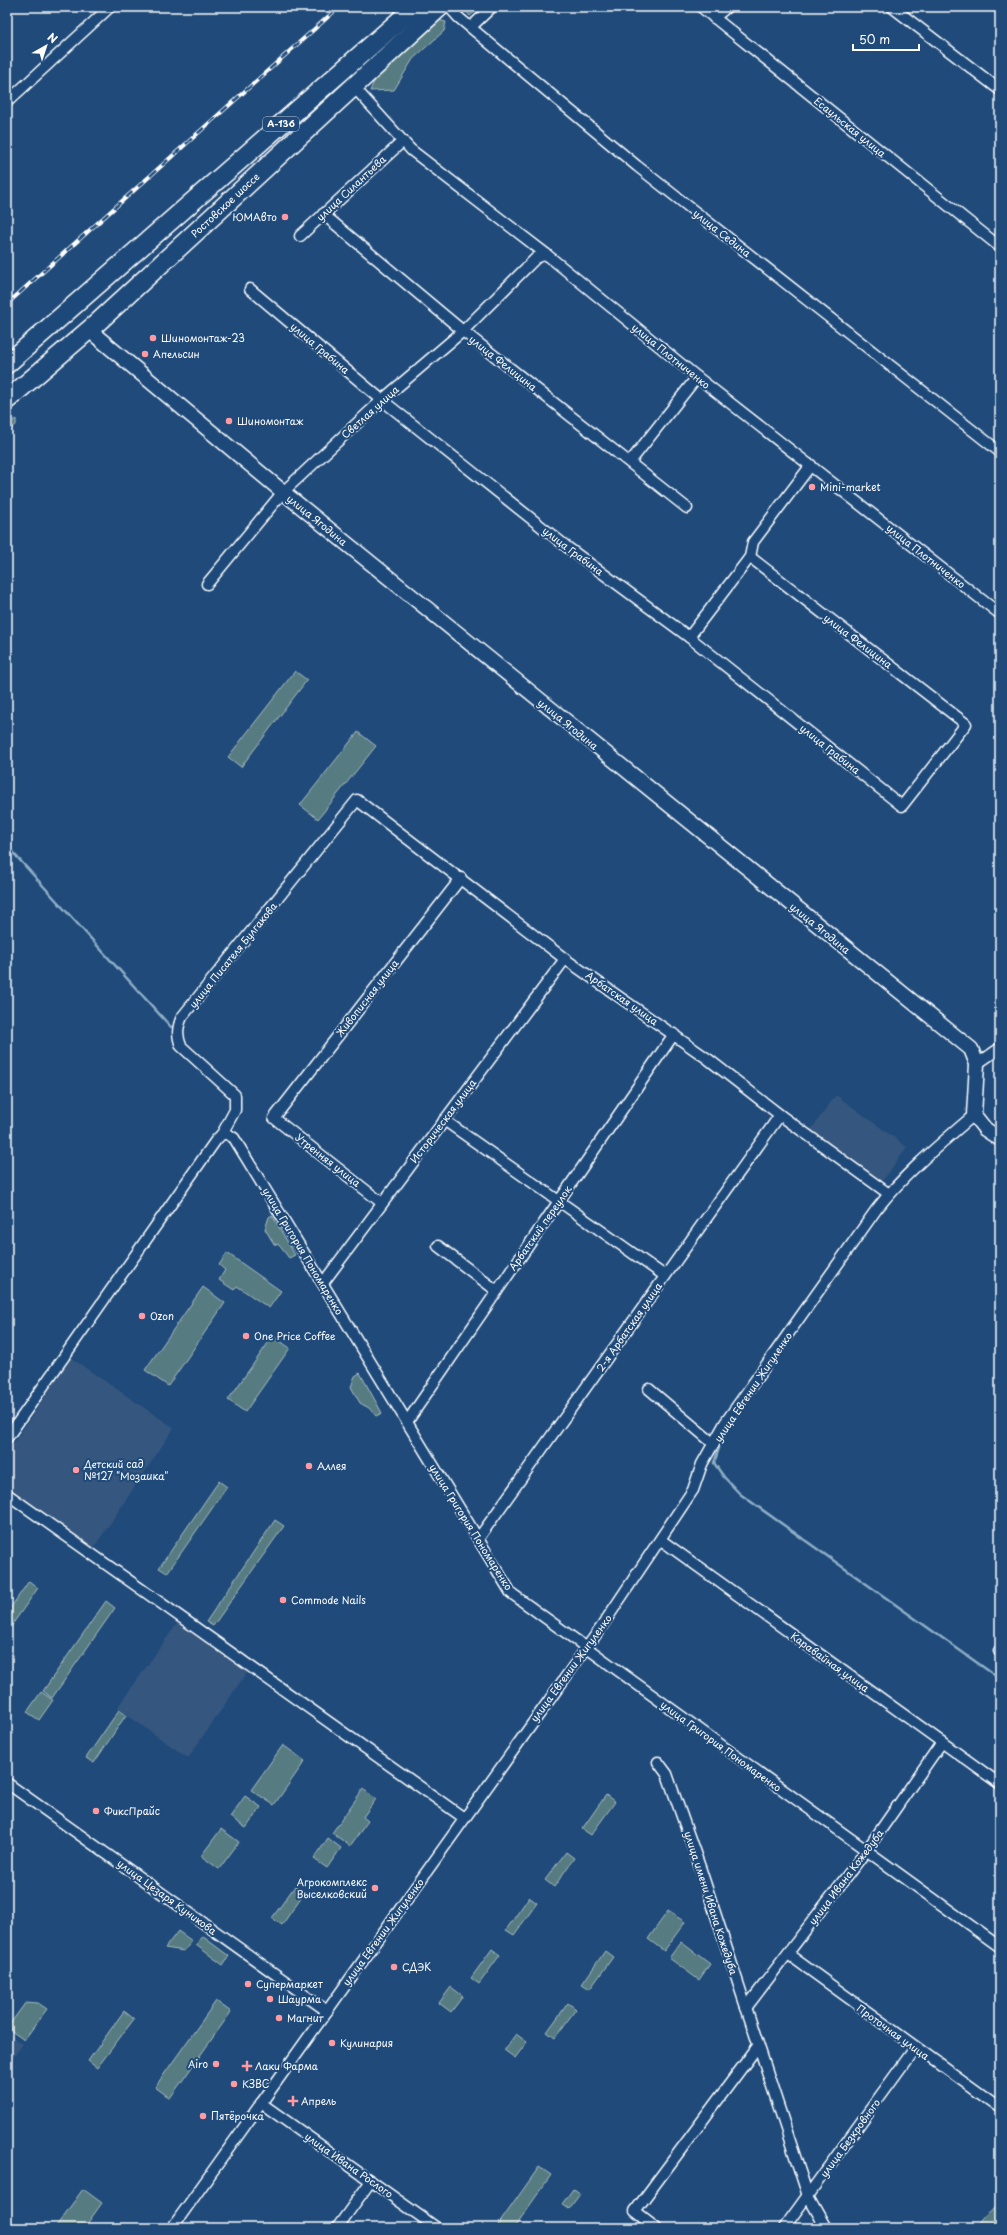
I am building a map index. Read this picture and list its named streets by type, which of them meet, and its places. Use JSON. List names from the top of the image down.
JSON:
{
  "streets": {
    "highway": ["А-136", "Ростовское шоссе"],
    "street": [
      "Есаульская улица",
      "улица Силантьева",
      "улица Седина",
      "улица Грабина",
      "улица Плотниченко",
      "улица Фелицина",
      "Светлая улица",
      "улица Ягодина",
      "улица Писателя Булгакова",
      "Живописная улица",
      "Арбатская улица",
      "Историческая улица",
      "Утренняя улица",
      "Арбатский переулок",
      "улица Григория Пономаренко",
      "2-я Арбатская улица",
      "улица Евгении Жигуленко",
      "Каравайная улица",
      "улица Ивана Кожедуба",
      "улица Цезаря Куникова",
      "улица имени Ивана Кожедуба",
      "Проточная улица",
      "улица Безкровного",
      "улица Ивана Рослого"
    ]
  },
  "crossings": [
    ["улица Силантьева", "улица Плотниченко"],
    ["улица Силантьева", "улица Фелицина"],
    ["Ростовское шоссе", "улица Плотниченко"],
    ["Ростовское шоссе", "улица Ягодина"],
    ["улица Грабина", "улица Фелицина"],
    ["улица Грабина", "Светлая улица"],
    ["улица Плотниченко", "Светлая улица"],
    ["улица Фелицина", "Светлая улица"],
    ["Светлая улица", "улица Ягодина"],
    ["улица Писателя Булгакова", "Арбатская улица"],
    ["улица Писателя Булгакова", "улица Григория Пономаренко"],
    ["Живописная улица", "Арбатская улица"],
    ["Живописная улица", "Утренняя улица"],
    ["Арбатская улица", "Историческая улица"],
    ["Арбатская улица", "Арбатский переулок"],
    ["Арбатская улица", "2-я Арбатская улица"],
    ["Арбатская улица", "улица Евгении Жигуленко"],
    ["Историческая улица", "Утренняя улица"],
    ["Историческая улица", "улица Григория Пономаренко"],
    ["Арбатский переулок", "улица Григория Пономаренко"],
    ["улица Григория Пономаренко", "2-я Арбатская улица"],
    ["улица Григория Пономаренко", "улица Евгении Жигуленко"],
    ["улица Григория Пономаренко", "улица Ивана Кожедуба"],
    ["улица Евгении Жигуленко", "Каравайная улица"],
    ["улица Евгении Жигуленко", "улица Цезаря Куникова"],
    ["улица Евгении Жигуленко", "улица Ивана Рослого"],
    ["Каравайная улица", "улица Ивана Кожедуба"],
    ["улица Ивана Кожедуба", "улица имени Ивана Кожедуба"],
    ["улица Ивана Кожедуба", "Проточная улица"],
    ["улица имени Ивана Кожедуба", "улица Безкровного"],
    ["Проточная улица", "улица Безкровного"]
  ],
  "places": {
    "other": [
      "ЮМАвто",
      "Шиномонтаж-23",
      "Апельсин",
      "Шиномонтаж",
      "Mini-market",
      "Ozon",
      "One Price Coffee",
      "Аллея",
      "Детский сад №127 \"Мозаика\"",
      "Commode Nails",
      "ФиксПрайс",
      "Агрокомплекс Выселковский",
      "СДЭК",
      "Супермаркет",
      "Шаурма",
      "Магнит",
      "Кулинария",
      "Airo",
      "КЗВС",
      "Пятёрочка"
    ],
    "health": ["Лаки Фарма", "Апрель"]
  },
  "scale_bar": "50 m",
  "north": "top right"
}
